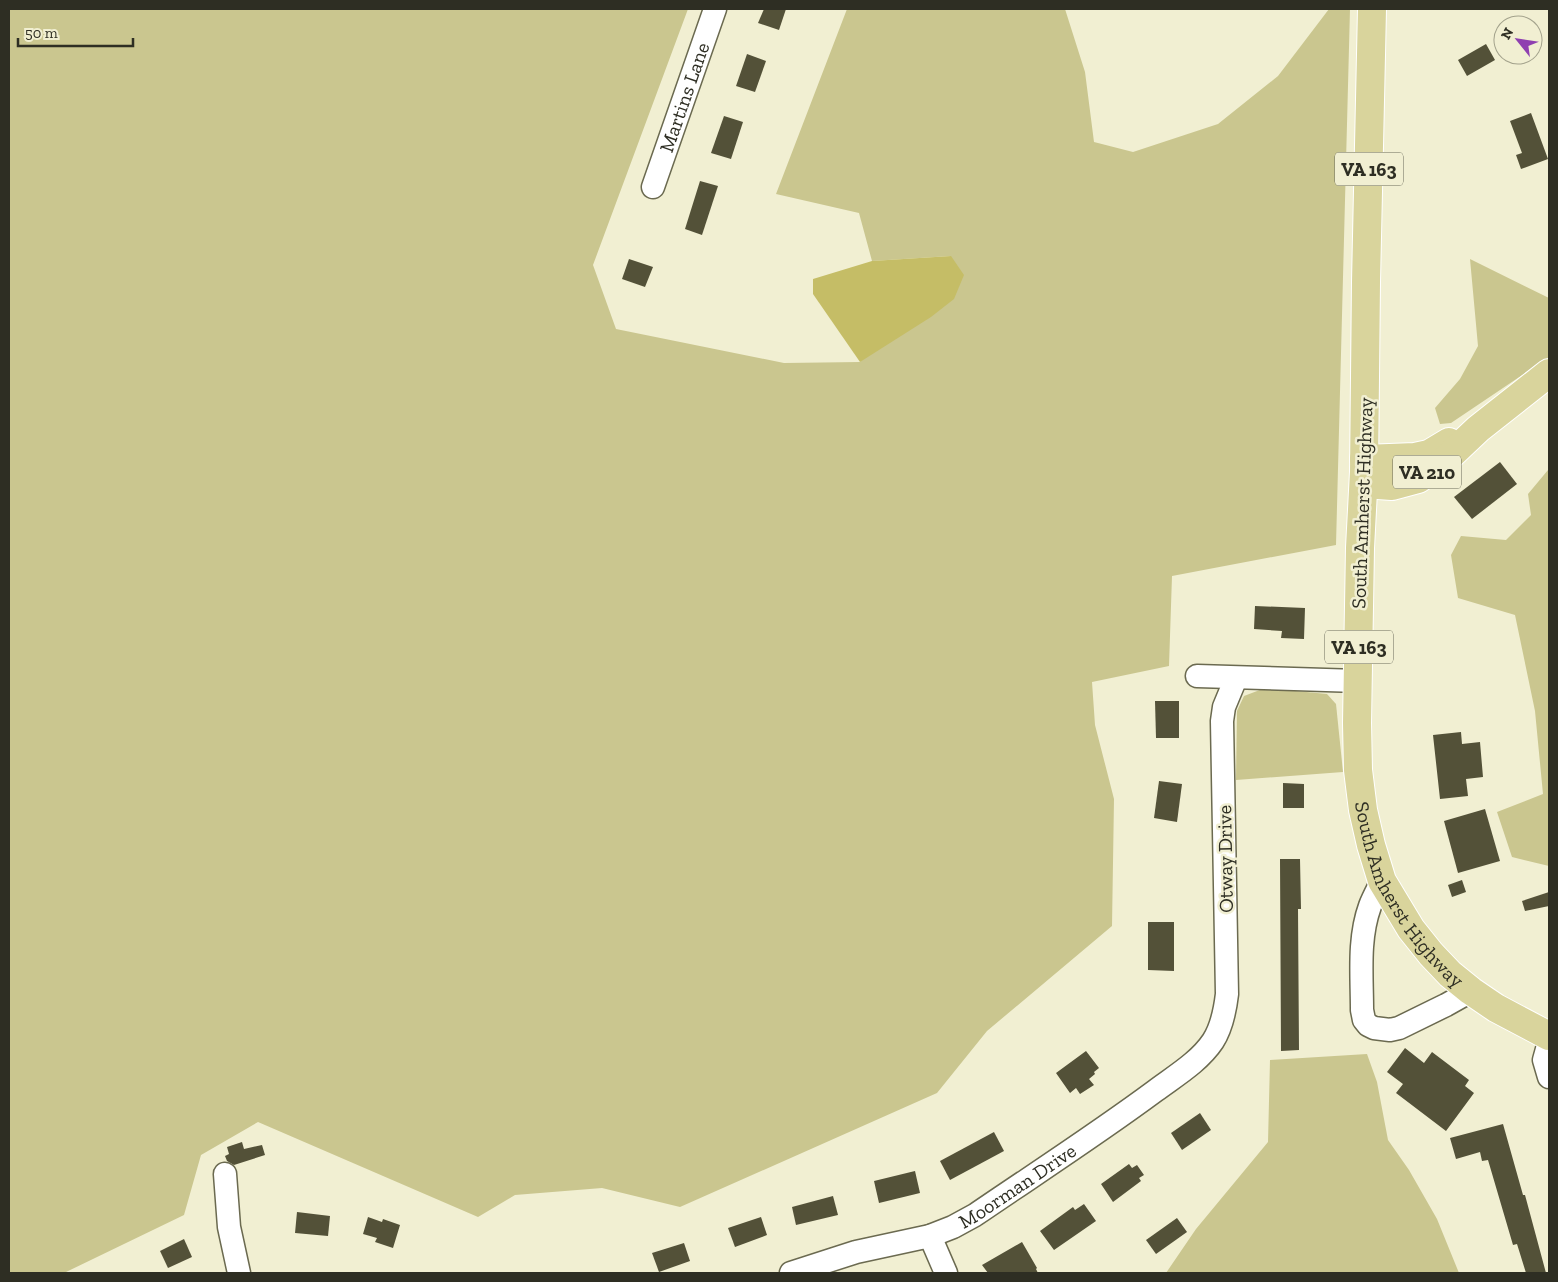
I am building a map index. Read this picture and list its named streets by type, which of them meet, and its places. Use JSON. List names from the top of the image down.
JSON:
{
  "streets": {
    "main road": ["VA 163", "VA 210", "South Amherst Highway"],
    "street": ["Martins Lane", "Otway Drive", "Moorman Drive"]
  },
  "crossings": [
    ["VA 210", "South Amherst Highway"],
    ["Otway Drive", "Moorman Drive"]
  ],
  "scale_bar": "50 m",
  "north": "top left"
}
